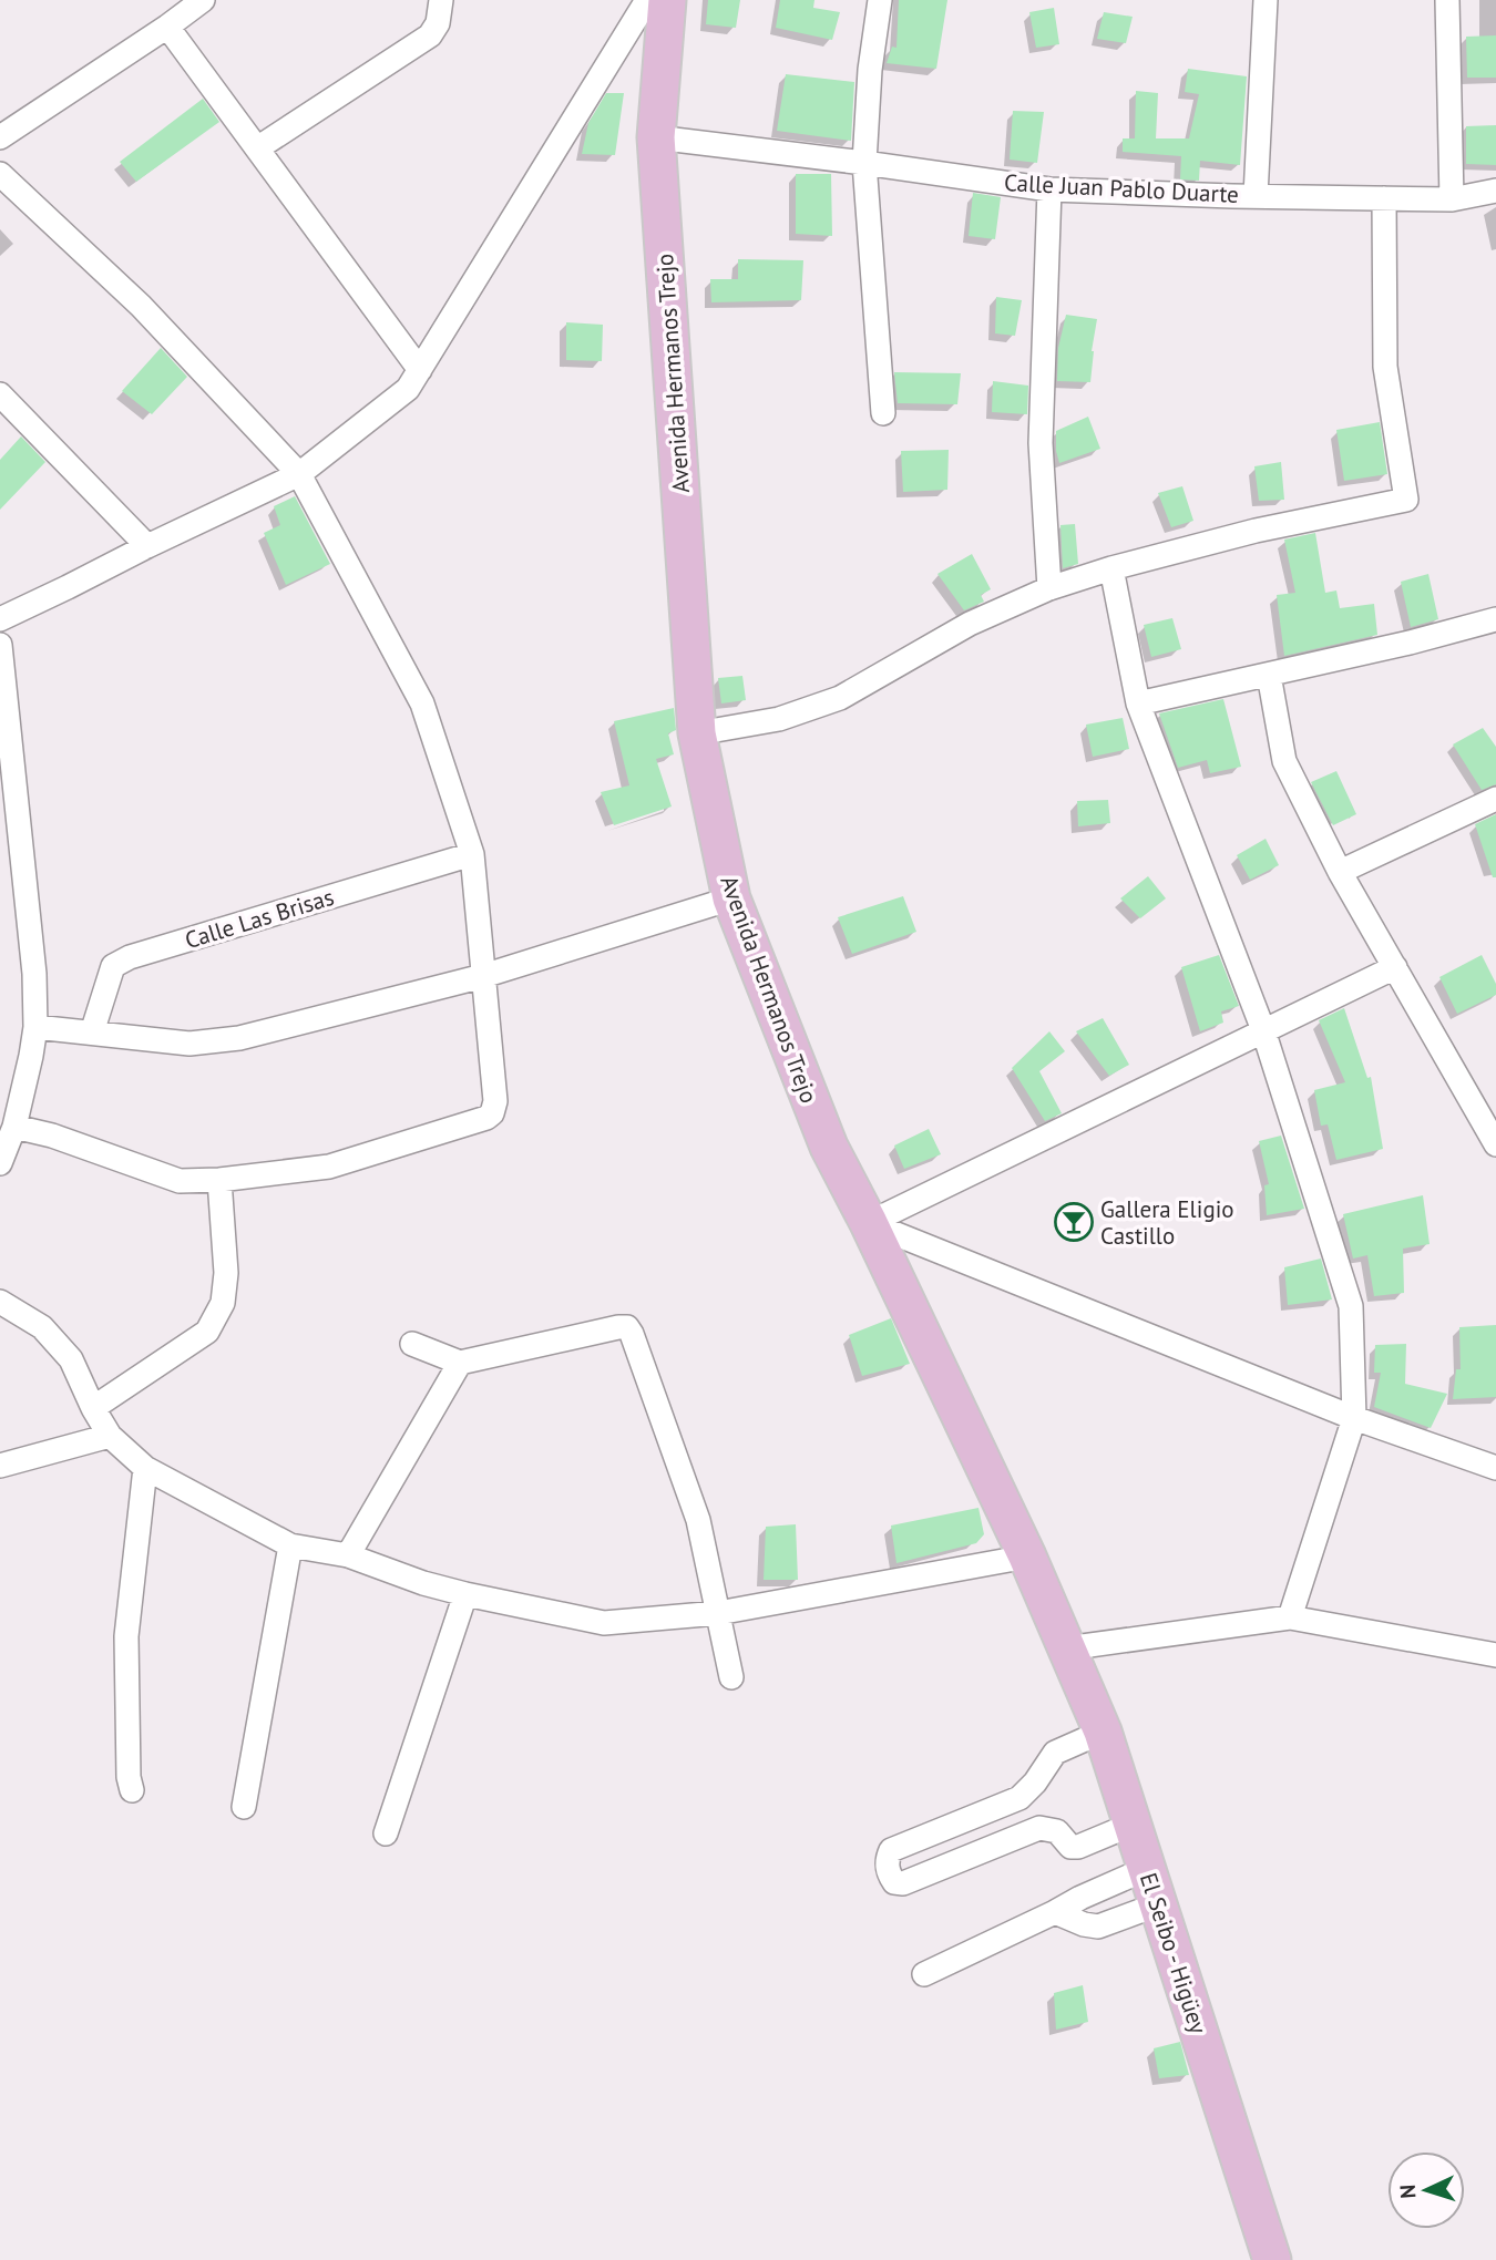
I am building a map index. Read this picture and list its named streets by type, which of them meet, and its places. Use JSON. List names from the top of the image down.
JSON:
{
  "streets": {
    "main road": ["Avenida Hermanos Trejo", "El Seibo - Higüey"],
    "street": ["Calle Juan Pablo Duarte", "Calle Las Brisas"]
  },
  "crossings": [
    ["Calle Juan Pablo Duarte", "Avenida Hermanos Trejo"],
    ["Avenida Hermanos Trejo", "El Seibo - Higüey"]
  ],
  "places": {
    "bar": ["Gallera Eligio Castillo"]
  },
  "north": "left"
}
